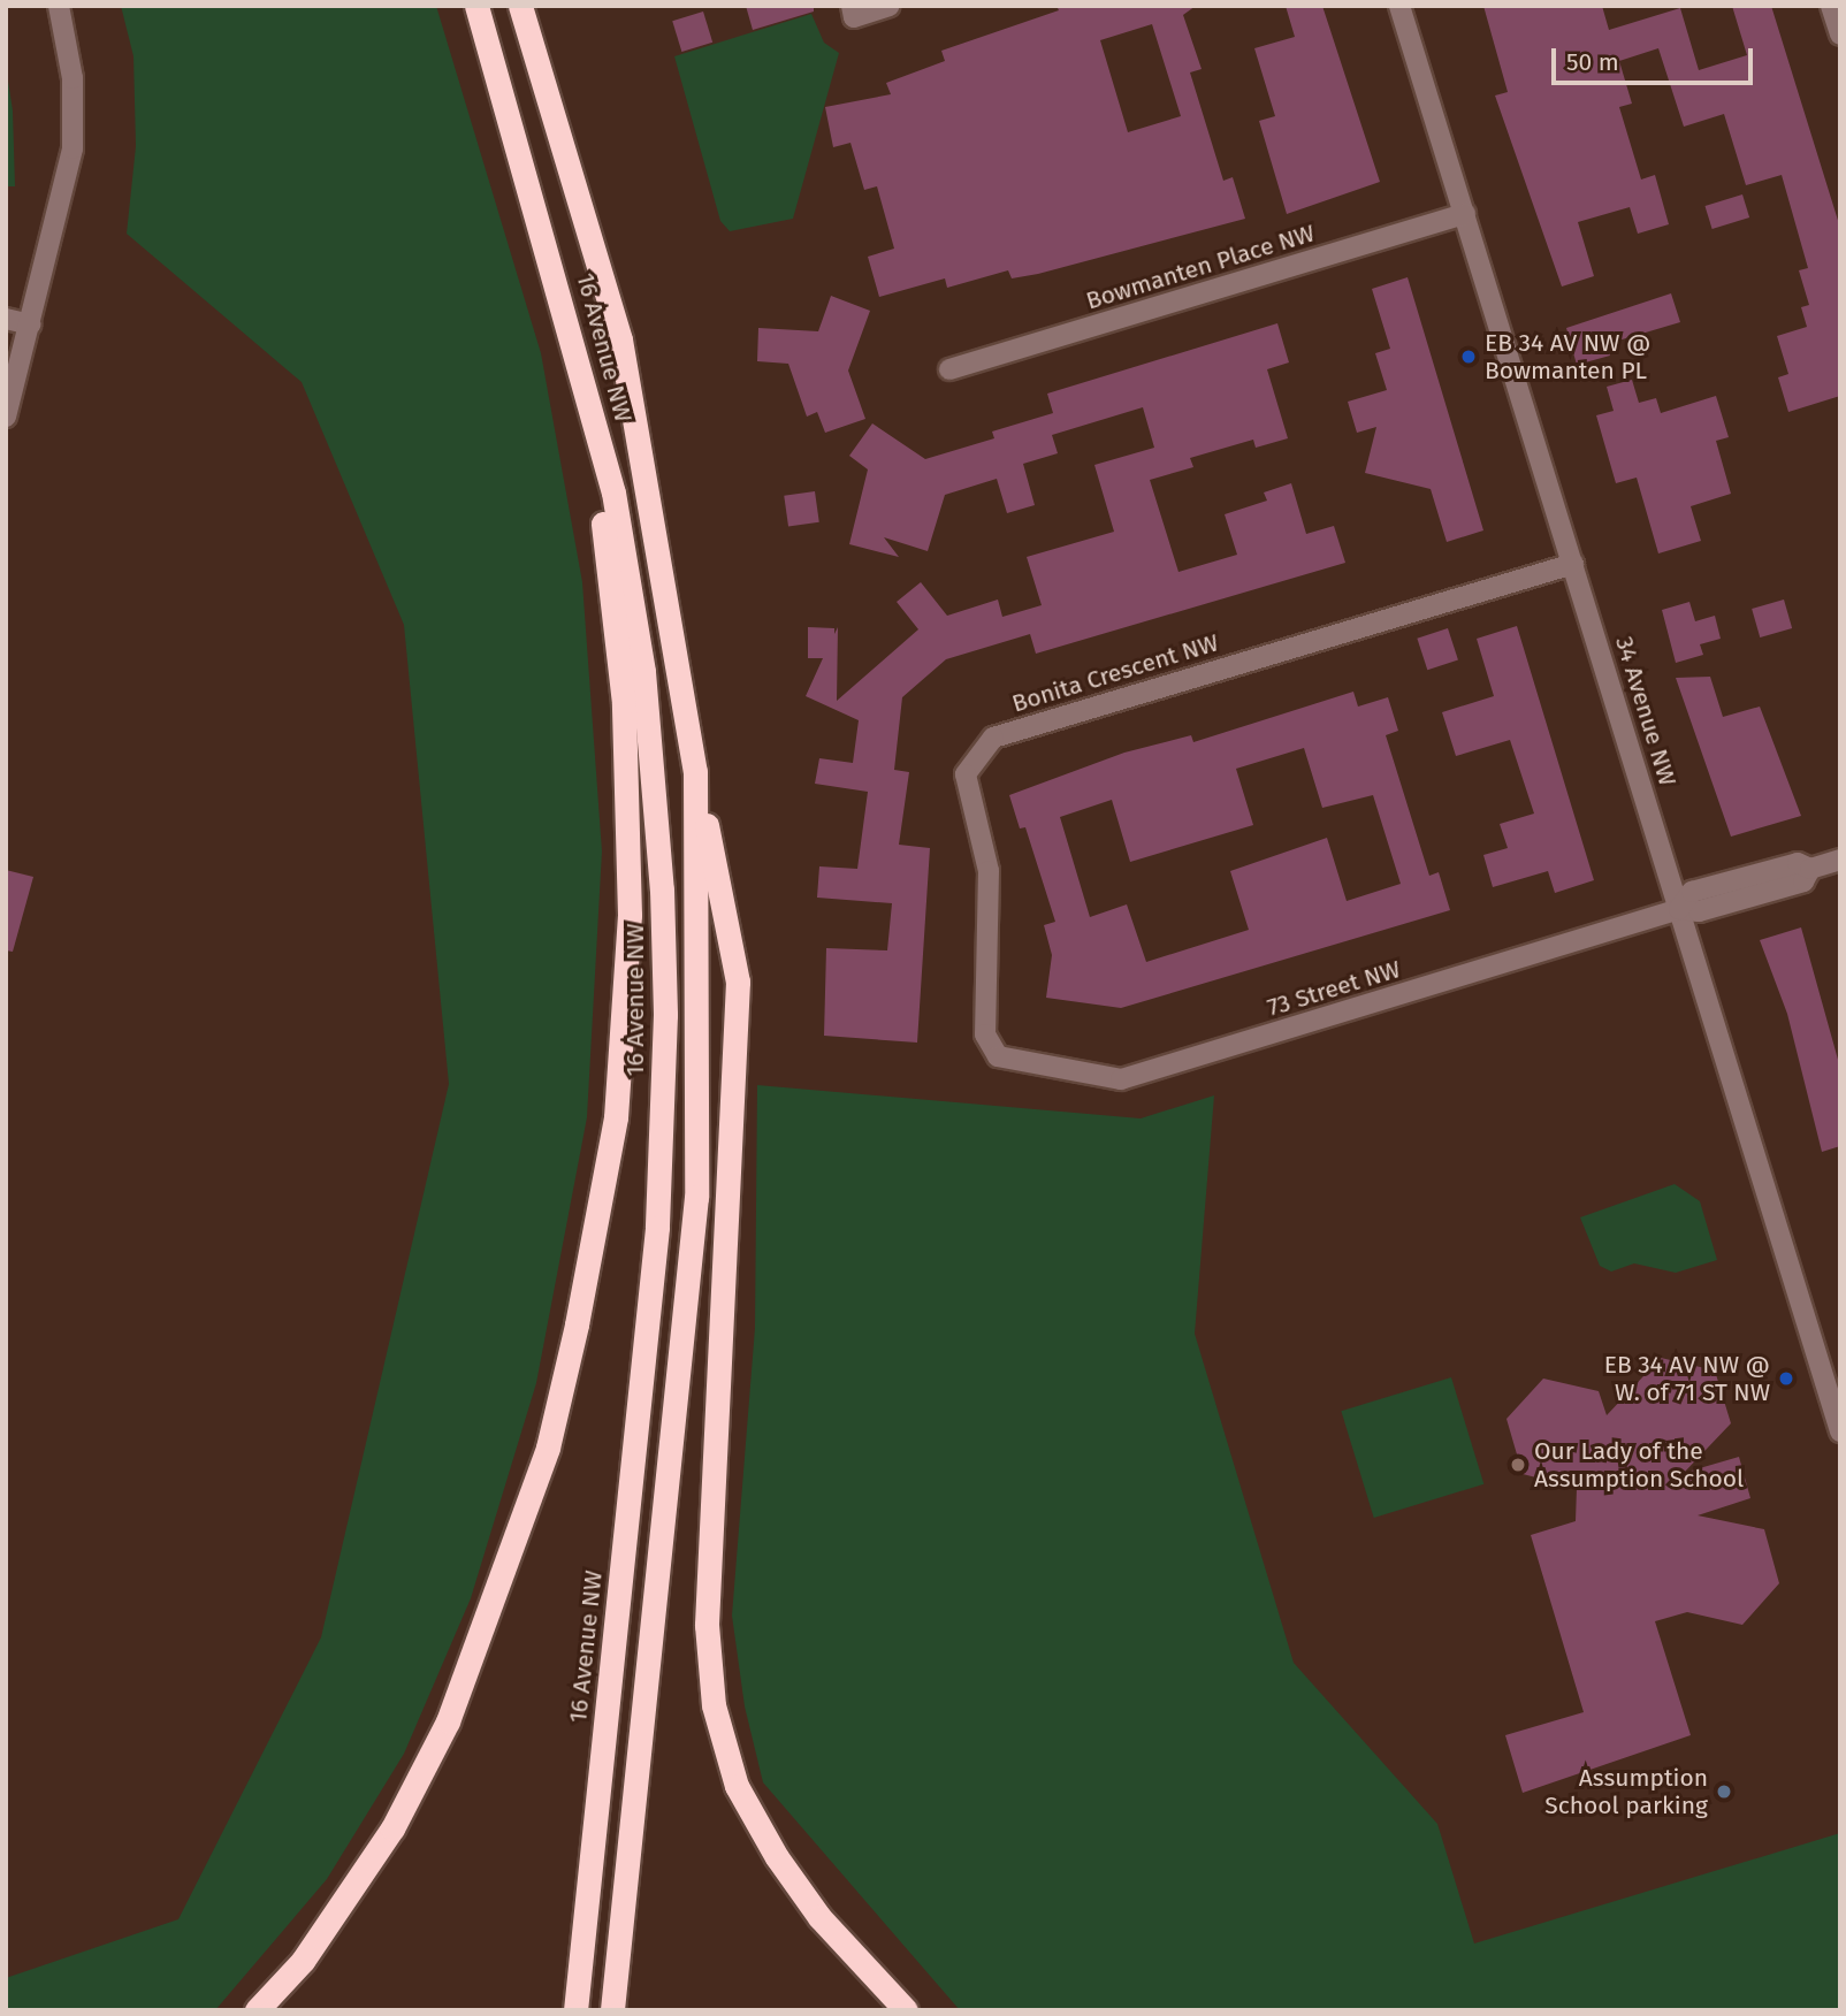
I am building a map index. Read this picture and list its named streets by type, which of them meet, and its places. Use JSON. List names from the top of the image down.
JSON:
{
  "streets": {
    "highway": ["16 Avenue NW"],
    "street": [
      "Bowmanten Place NW",
      "Bonita Crescent NW",
      "34 Avenue NW",
      "73 Street NW"
    ]
  },
  "crossings": [
    ["Bowmanten Place NW", "34 Avenue NW"],
    ["Bonita Crescent NW", "34 Avenue NW"],
    ["Bonita Crescent NW", "73 Street NW"],
    ["34 Avenue NW", "73 Street NW"]
  ],
  "places": [
    "EB 34 AV NW @ Bowmanten PL",
    "EB 34 AV NW @ W. of 71 ST NW",
    "Our Lady of the Assumption School",
    "Assumption School parking"
  ],
  "scale_bar": "50 m"
}
